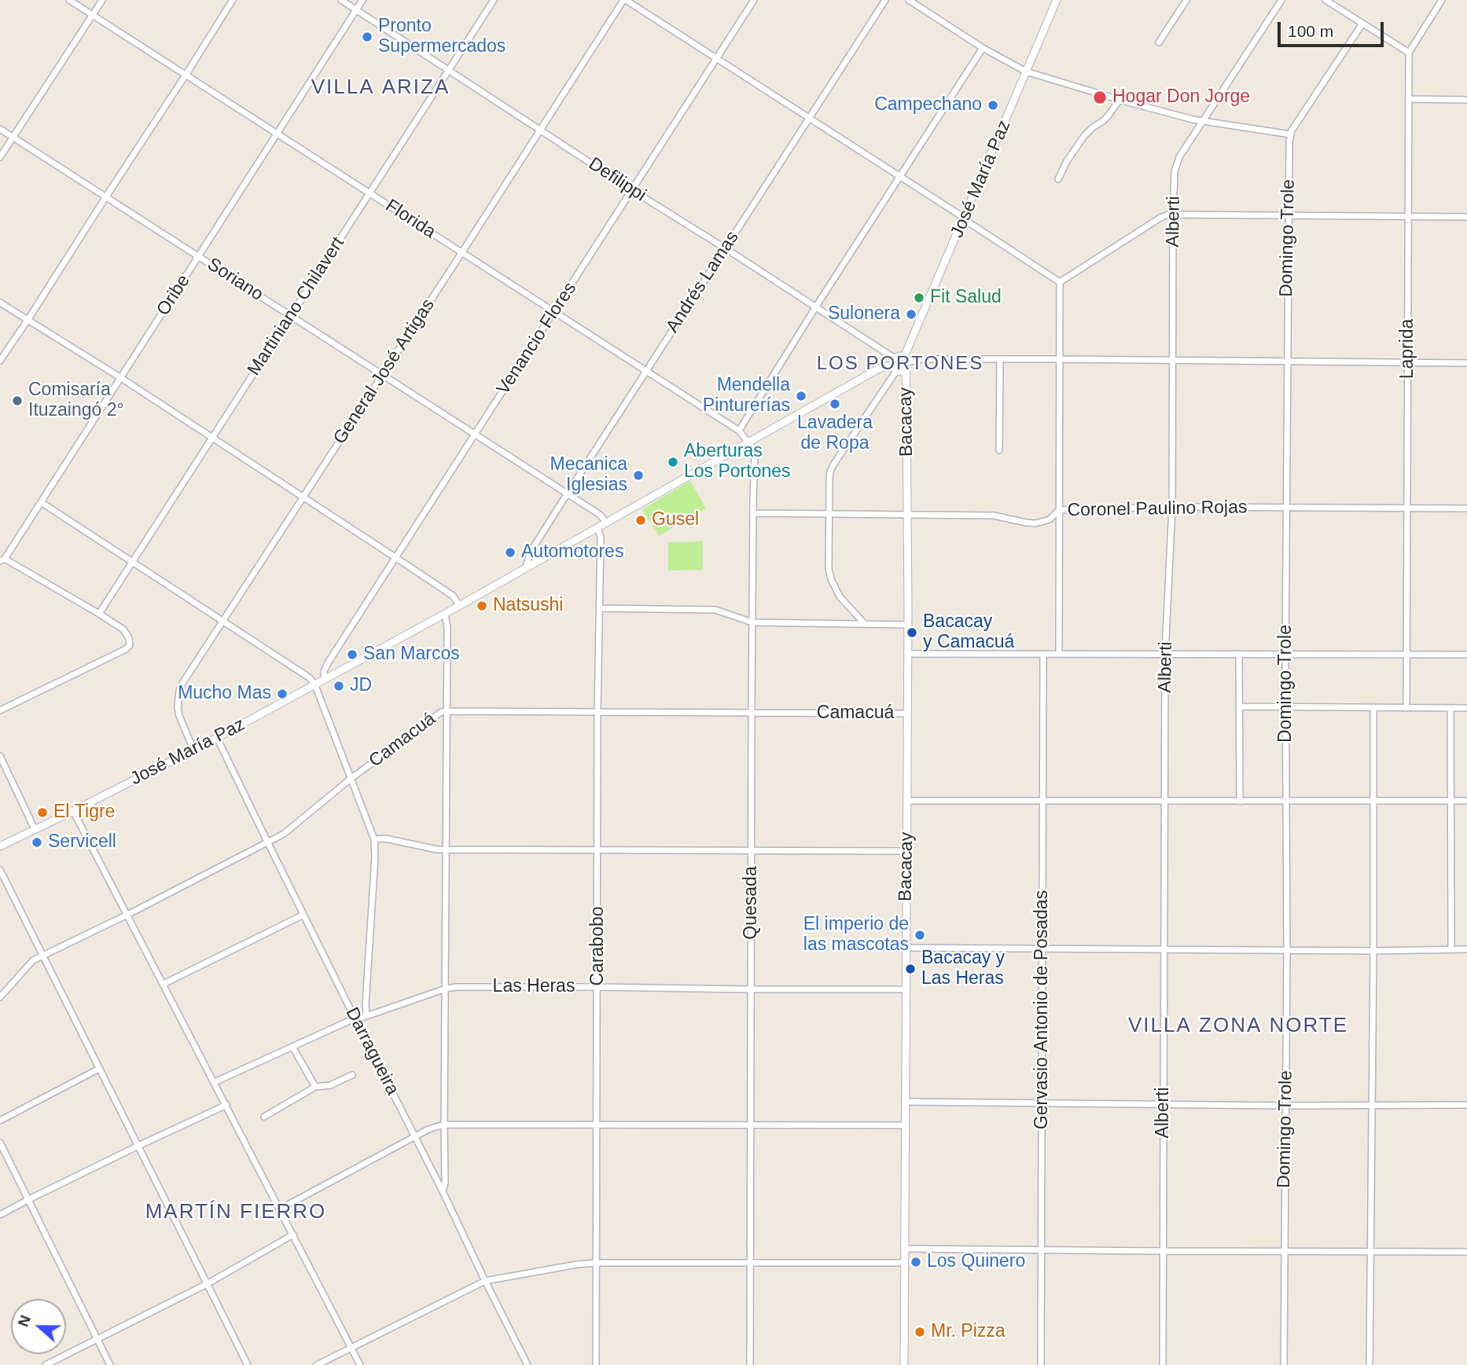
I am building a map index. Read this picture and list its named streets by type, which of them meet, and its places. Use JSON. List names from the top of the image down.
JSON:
{
  "streets": {
    "street": [
      "José María Paz",
      "Defilippi",
      "Florida",
      "Alberti",
      "Domingo Trole",
      "Soriano",
      "Andrés Lamas",
      "Oribe",
      "Martiniano Chilavert",
      "Venancio Flores",
      "Laprida",
      "General José Artigas",
      "Bacacay",
      "Coronel Paulino Rojas",
      "Camacuá",
      "Quesada",
      "Carabobo",
      "Las Heras",
      "Gervasio Antonio de Posadas",
      "Darragueira"
    ]
  },
  "crossings": [
    ["José María Paz", "Defilippi"],
    ["José María Paz", "Florida"],
    ["José María Paz", "Soriano"],
    ["José María Paz", "Andrés Lamas"],
    ["José María Paz", "Venancio Flores"],
    ["José María Paz", "General José Artigas"],
    ["José María Paz", "Bacacay"],
    ["José María Paz", "Quesada"],
    ["José María Paz", "Carabobo"],
    ["José María Paz", "Darragueira"],
    ["Defilippi", "Andrés Lamas"],
    ["Defilippi", "Oribe"],
    ["Defilippi", "Martiniano Chilavert"],
    ["Defilippi", "Venancio Flores"],
    ["Defilippi", "General José Artigas"],
    ["Florida", "Andrés Lamas"],
    ["Florida", "Oribe"],
    ["Florida", "Martiniano Chilavert"],
    ["Florida", "Venancio Flores"],
    ["Florida", "General José Artigas"],
    ["Florida", "Quesada"],
    ["Alberti", "Coronel Paulino Rojas"],
    ["Domingo Trole", "Coronel Paulino Rojas"],
    ["Soriano", "Andrés Lamas"],
    ["Soriano", "Oribe"],
    ["Soriano", "Martiniano Chilavert"],
    ["Soriano", "Venancio Flores"],
    ["Soriano", "General José Artigas"],
    ["Laprida", "Coronel Paulino Rojas"],
    ["Bacacay", "Coronel Paulino Rojas"],
    ["Bacacay", "Camacuá"],
    ["Bacacay", "Las Heras"],
    ["Coronel Paulino Rojas", "Quesada"],
    ["Camacuá", "Quesada"],
    ["Camacuá", "Carabobo"],
    ["Camacuá", "Darragueira"],
    ["Quesada", "Las Heras"],
    ["Carabobo", "Las Heras"],
    ["Las Heras", "Darragueira"]
  ],
  "districts": [
    "VILLA ARIZA",
    "LOS PORTONES",
    "VILLA ZONA NORTE",
    "MARTÍN FIERRO"
  ],
  "places": [
    "Pronto Supermercados",
    "Hogar Don Jorge",
    "Campechano",
    "Fit Salud",
    "Sulonera",
    "Mendella Pinturerías",
    "Comisaría Ituzaingó 2°",
    "Lavadera de Ropa",
    "Aberturas Los Portones",
    "Mecanica Iglesias",
    "Gusel",
    "Automotores",
    "Natsushi",
    "Bacacay y Camacuá",
    "San Marcos",
    "JD",
    "Mucho Mas",
    "El Tigre",
    "Servicell",
    "El imperio de las mascotas",
    "Bacacay y Las Heras",
    "Los Quinero",
    "Mr. Pizza"
  ],
  "scale_bar": "100 m",
  "north": "left"
}
